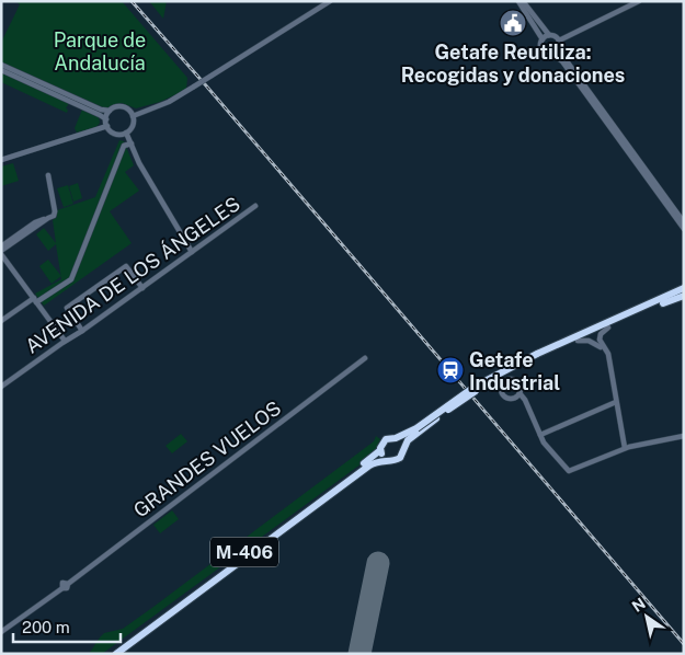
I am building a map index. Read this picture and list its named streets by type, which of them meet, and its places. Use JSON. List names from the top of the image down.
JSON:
{
  "streets": {
    "highway": ["M-406"],
    "street": ["AVENIDA DE LOS ÁNGELES", "GRANDES VUELOS"]
  },
  "parks": ["Parque de Andalucía"],
  "places": {
    "public building": ["Getafe Reutiliza: Recogidas y donaciones"],
    "station": ["Getafe Industrial"]
  },
  "scale_bar": "200 m",
  "north": "top left"
}
